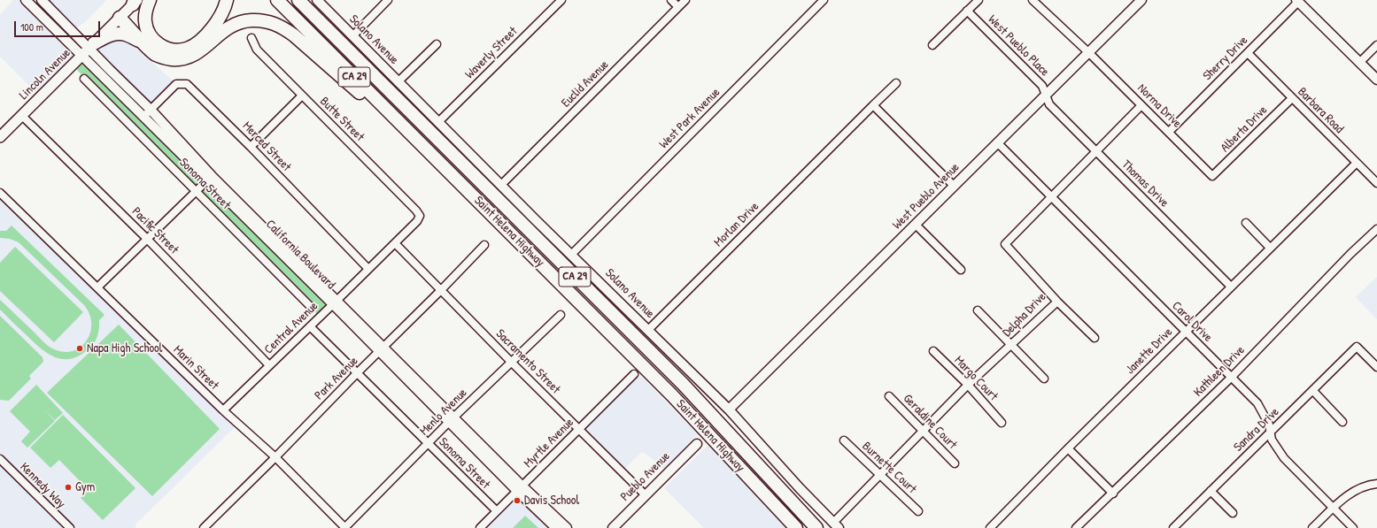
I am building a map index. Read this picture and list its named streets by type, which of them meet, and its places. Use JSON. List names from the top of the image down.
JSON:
{
  "streets": {
    "highway": ["CA 29", "Saint Helena Highway"],
    "main road": ["Lincoln Avenue"],
    "street": [
      "Solano Avenue",
      "West Pueblo Place",
      "Waverly Street",
      "Sherry Drive",
      "Euclid Avenue",
      "Norma Drive",
      "Barbara Road",
      "West Park Avenue",
      "Butte Street",
      "Alberta Drive",
      "Merced Street",
      "Sonoma Street",
      "Thomas Drive",
      "West Pueblo Avenue",
      "Morlan Drive",
      "Pacific Street",
      "California Boulevard",
      "Delpha Drive",
      "Carol Drive",
      "Central Avenue",
      "Janette Drive",
      "Sacramento Street",
      "Marin Street",
      "Kathleen Drive",
      "Park Avenue",
      "Margo Court",
      "Menlo Avenue",
      "Geraldine Court",
      "Sandra Drive",
      "Myrtle Avenue",
      "Burnette Court",
      "Pueblo Avenue",
      "Kennedy Way"
    ]
  },
  "crossings": [
    ["Solano Avenue", "Waverly Street"],
    ["Solano Avenue", "Euclid Avenue"],
    ["Solano Avenue", "West Park Avenue"],
    ["Solano Avenue", "West Pueblo Avenue"],
    ["Solano Avenue", "Morlan Drive"],
    ["Solano Avenue", "Delpha Drive"],
    ["West Pueblo Place", "Thomas Drive"],
    ["West Pueblo Place", "West Pueblo Avenue"],
    ["Sherry Drive", "Norma Drive"],
    ["Sherry Drive", "Barbara Road"],
    ["Lincoln Avenue", "Pacific Street"],
    ["Lincoln Avenue", "California Boulevard"],
    ["Norma Drive", "Alberta Drive"],
    ["Norma Drive", "West Pueblo Avenue"],
    ["Norma Drive", "Delpha Drive"],
    ["Barbara Road", "Alberta Drive"],
    ["Barbara Road", "Janette Drive"],
    ["Butte Street", "Central Avenue"],
    ["Merced Street", "California Boulevard"],
    ["Merced Street", "Central Avenue"],
    ["Sonoma Street", "Central Avenue"],
    ["Sonoma Street", "Park Avenue"],
    ["Sonoma Street", "Menlo Avenue"],
    ["Sonoma Street", "Myrtle Avenue"],
    ["Thomas Drive", "West Pueblo Avenue"],
    ["Thomas Drive", "Delpha Drive"],
    ["Thomas Drive", "Janette Drive"],
    ["West Pueblo Avenue", "Carol Drive"],
    ["Pacific Street", "Central Avenue"],
    ["California Boulevard", "Central Avenue"],
    ["California Boulevard", "Park Avenue"],
    ["California Boulevard", "Menlo Avenue"],
    ["California Boulevard", "Myrtle Avenue"],
    ["Delpha Drive", "Carol Drive"],
    ["Delpha Drive", "Margo Court"],
    ["Delpha Drive", "Geraldine Court"],
    ["Delpha Drive", "Burnette Court"],
    ["Carol Drive", "Janette Drive"],
    ["Carol Drive", "Kathleen Drive"],
    ["Carol Drive", "Sandra Drive"],
    ["Central Avenue", "Sacramento Street"],
    ["Central Avenue", "Marin Street"],
    ["Sacramento Street", "Park Avenue"],
    ["Sacramento Street", "Menlo Avenue"],
    ["Sacramento Street", "Myrtle Avenue"],
    ["Sacramento Street", "Pueblo Avenue"],
    ["Marin Street", "Park Avenue"],
    ["Marin Street", "Menlo Avenue"]
  ],
  "places": ["Napa High School", "Gym", "Davis School"],
  "scale_bar": "100 m"
}
